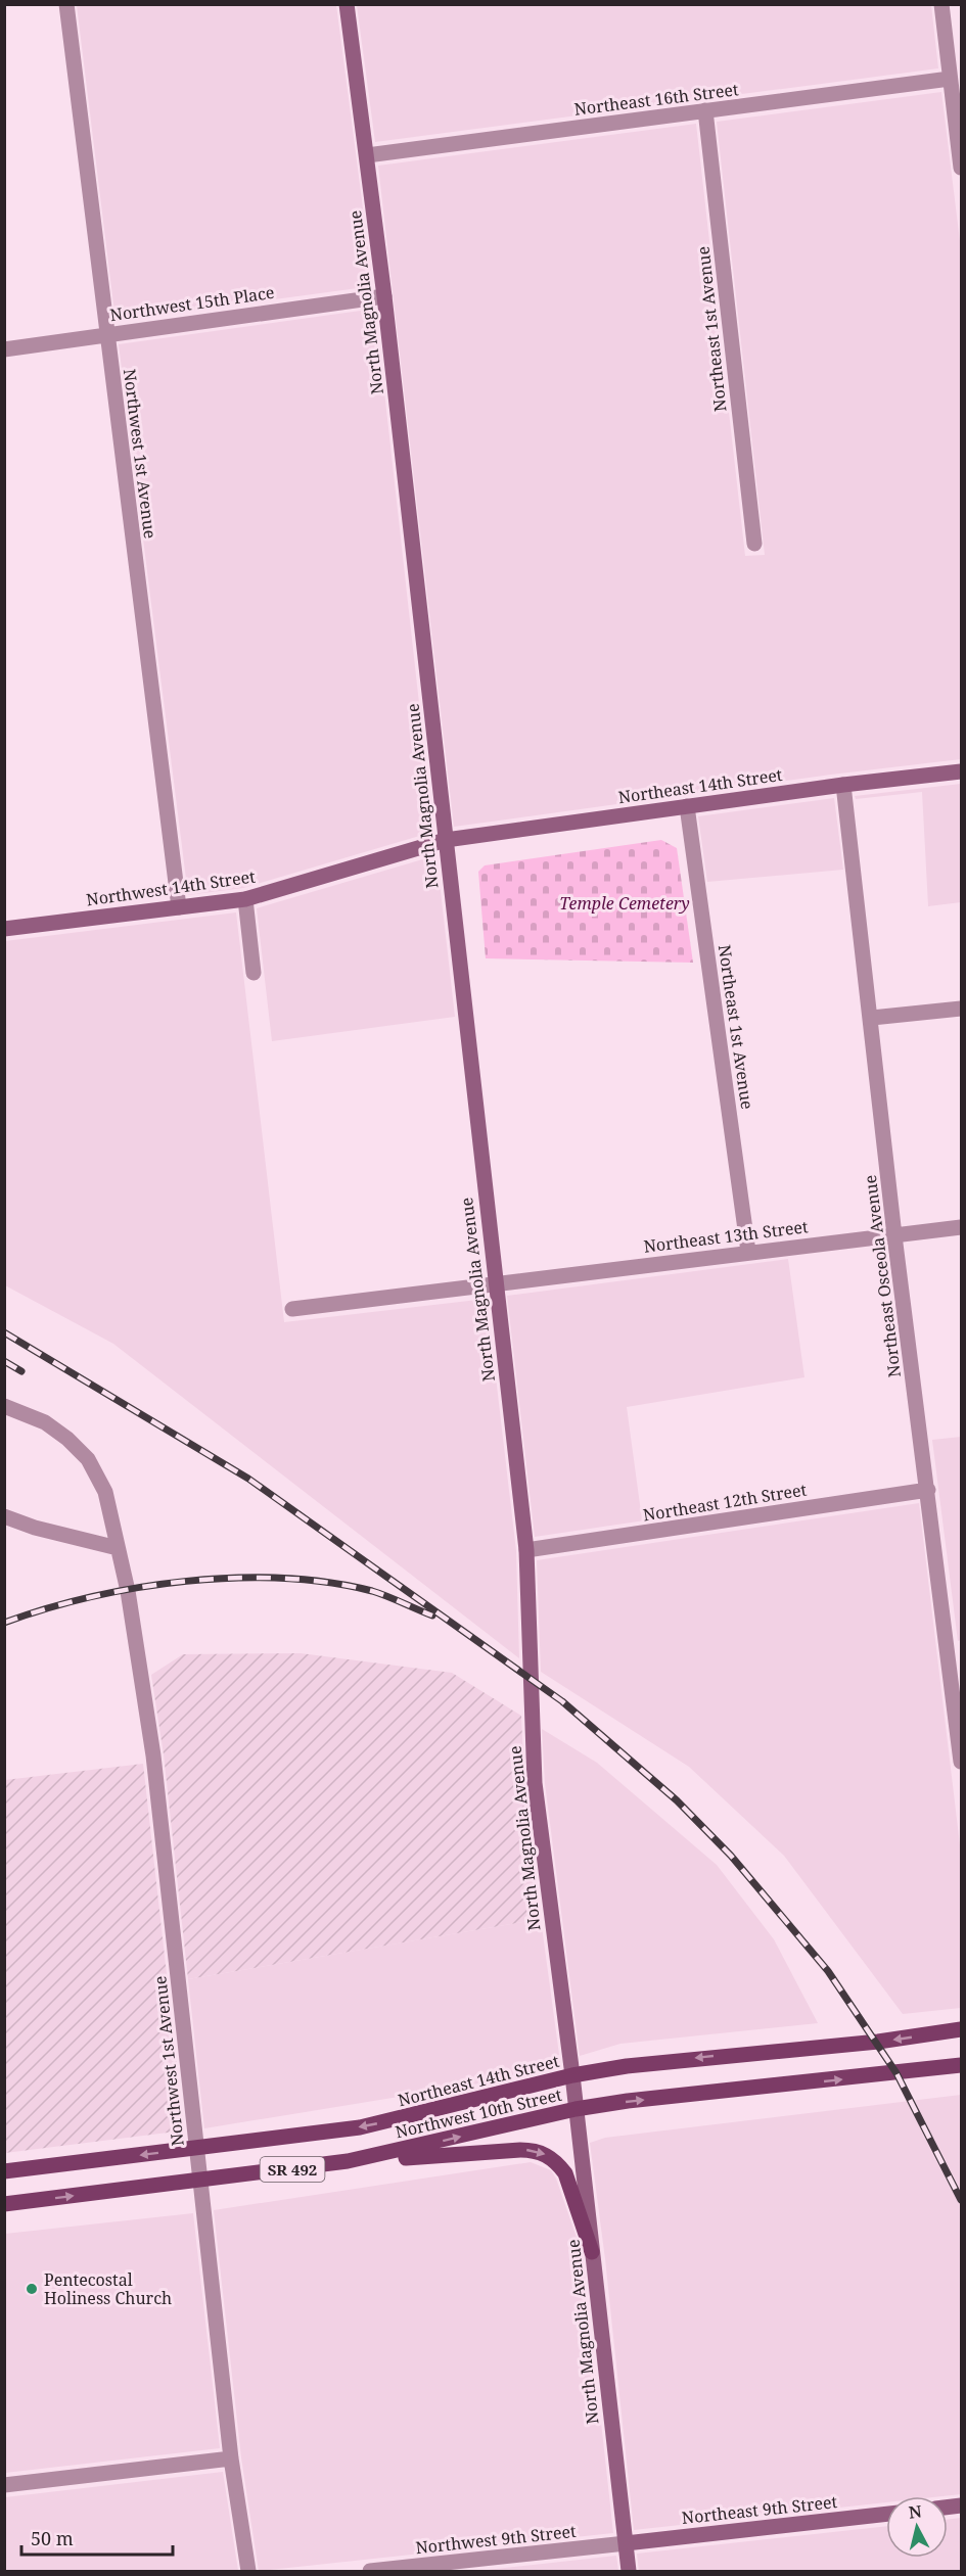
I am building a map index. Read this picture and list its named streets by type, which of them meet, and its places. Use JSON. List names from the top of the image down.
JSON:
{
  "streets": {
    "main road": [
      "North Magnolia Avenue",
      "Northeast 14th Street",
      "Northwest 14th Street",
      "Northwest 10th Street",
      "SR 492",
      "Northeast 9th Street"
    ],
    "street": [
      "Northeast 16th Street",
      "Northwest 15th Place",
      "Northeast 1st Avenue",
      "Northwest 1st Avenue",
      "Northeast 13th Street",
      "Northeast Osceola Avenue",
      "Northeast 12th Street",
      "Northwest 9th Street"
    ]
  },
  "crossings": [
    ["Northeast 16th Street", "North Magnolia Avenue"],
    ["Northeast 16th Street", "Northeast 1st Avenue"],
    ["North Magnolia Avenue", "Northwest 15th Place"],
    ["North Magnolia Avenue", "Northeast 14th Street"],
    ["North Magnolia Avenue", "Northwest 14th Street"],
    ["North Magnolia Avenue", "Northeast 13th Street"],
    ["North Magnolia Avenue", "Northeast 12th Street"],
    ["North Magnolia Avenue", "Northwest 10th Street"],
    ["North Magnolia Avenue", "Northeast 9th Street"],
    ["North Magnolia Avenue", "Northwest 9th Street"],
    ["Northwest 15th Place", "Northwest 1st Avenue"],
    ["Northeast 1st Avenue", "Northeast 14th Street"],
    ["Northeast 1st Avenue", "Northeast 13th Street"],
    ["Northwest 1st Avenue", "Northeast 14th Street"],
    ["Northwest 1st Avenue", "Northwest 14th Street"],
    ["Northwest 1st Avenue", "Northwest 10th Street"],
    ["Northeast 14th Street", "Northwest 14th Street"],
    ["Northeast 14th Street", "Northeast Osceola Avenue"],
    ["Northeast 13th Street", "Northeast Osceola Avenue"],
    ["Northeast Osceola Avenue", "Northeast 12th Street"],
    ["Northeast 9th Street", "Northwest 9th Street"]
  ],
  "one_way": ["Northeast 14th Street", "Northwest 10th Street"],
  "parks": ["Temple Cemetery"],
  "places": ["Pentecostal Holiness Church"],
  "scale_bar": "50 m",
  "north": "top"
}
